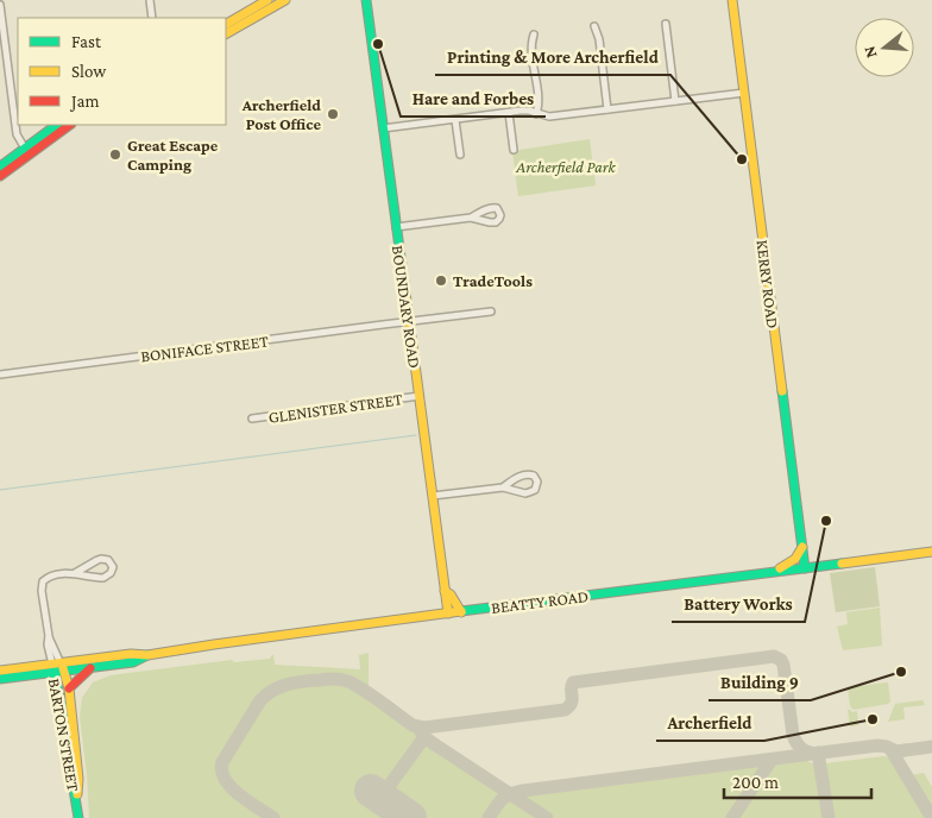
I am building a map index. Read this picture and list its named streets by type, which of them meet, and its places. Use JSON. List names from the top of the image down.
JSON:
{
  "streets": {
    "main road": [
      "KERRY ROAD",
      "BOUNDARY ROAD",
      "BEATTY ROAD",
      "BARTON STREET"
    ],
    "street": ["BONIFACE STREET", "GLENISTER STREET"]
  },
  "crossings": [
    ["KERRY ROAD", "BEATTY ROAD"],
    ["BOUNDARY ROAD", "BONIFACE STREET"],
    ["BOUNDARY ROAD", "GLENISTER STREET"],
    ["BOUNDARY ROAD", "BEATTY ROAD"],
    ["BEATTY ROAD", "BARTON STREET"]
  ],
  "parks": ["Archerfield Park"],
  "places": [
    "Hare and Forbes",
    "Archerfield Post Office",
    "Great Escape Camping",
    "Printing & More Archerfield",
    "TradeTools",
    "Battery Works",
    "Building 9",
    "Archerfield"
  ],
  "legend": ["Fast", "Slow", "Jam"],
  "scale_bar": "200 m",
  "north": "left"
}
